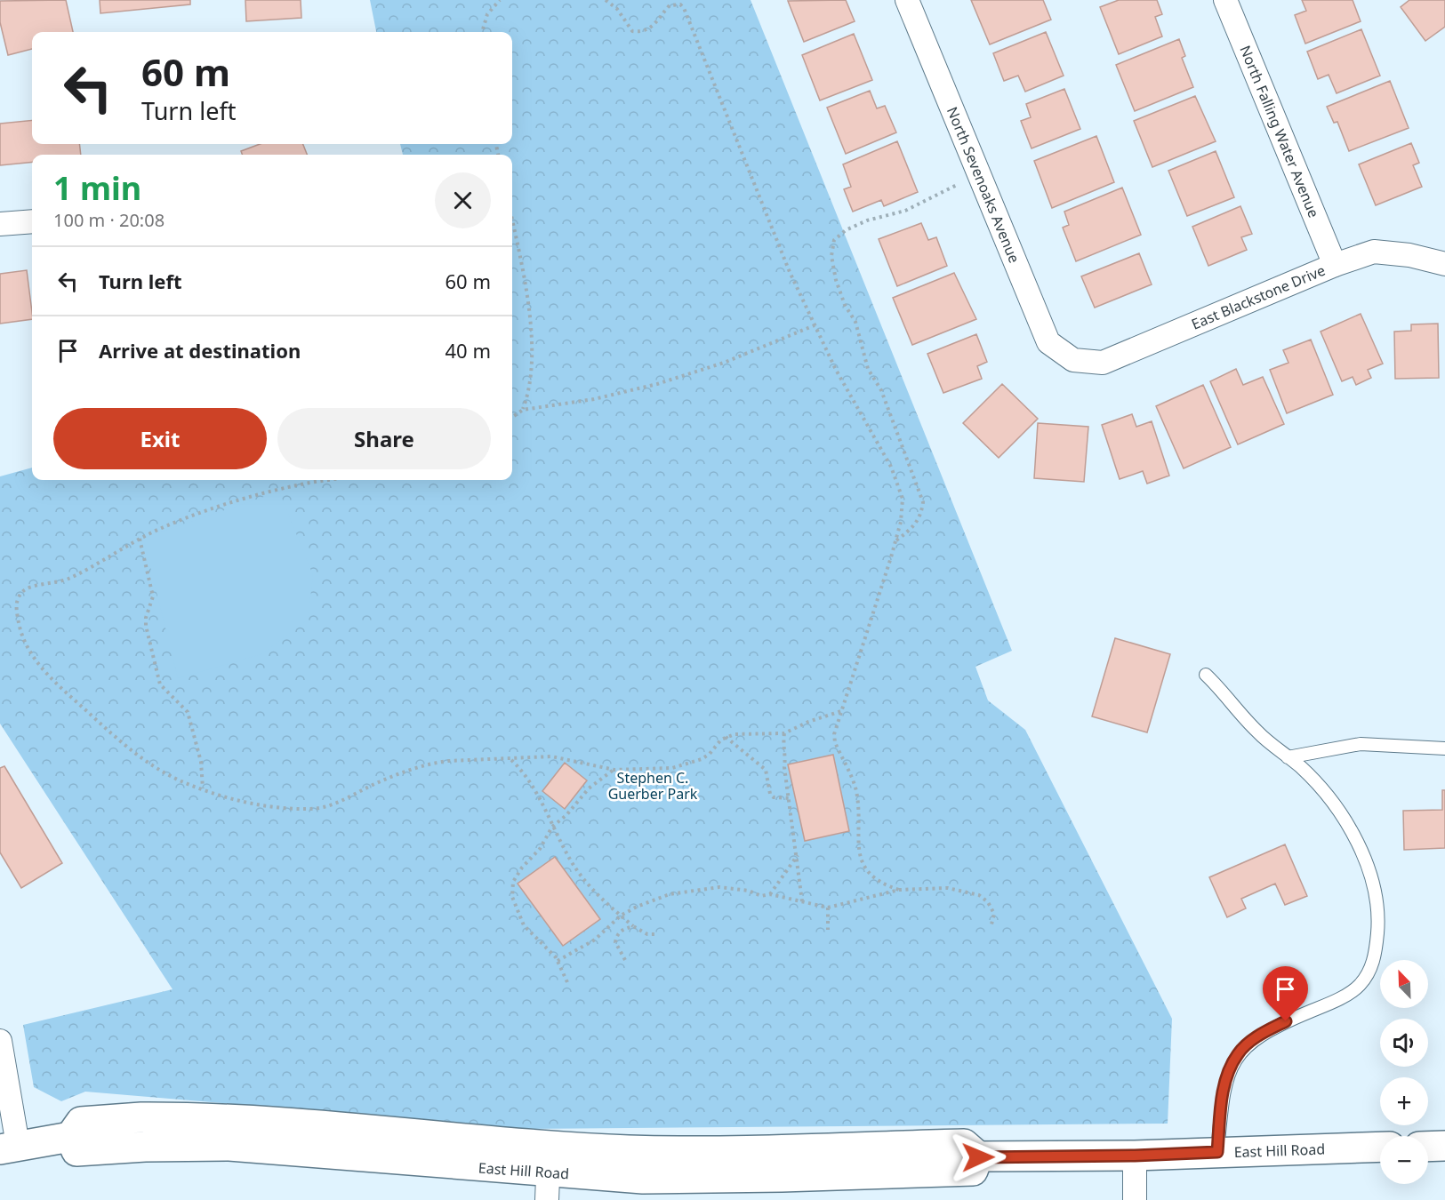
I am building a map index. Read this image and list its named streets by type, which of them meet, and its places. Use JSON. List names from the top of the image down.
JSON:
{
  "streets": {
    "street": [
      "North Falling Water Avenue",
      "North Sevenoaks Avenue",
      "East Blackstone Drive",
      "East Hill Road"
    ]
  },
  "crossings": [
    ["North Falling Water Avenue", "East Blackstone Drive"],
    ["North Sevenoaks Avenue", "East Blackstone Drive"]
  ],
  "parks": ["Stephen C. Guerber Park"],
  "north": "top left",
  "page": {
    "turn": ["60 m", "Turn left"],
    "heading": ["1 min", "100 m · 20:08"],
    "list": [
      {
        "name": "Turn left",
        "value": "60 m"
      },
      {
        "name": "Arrive at destination",
        "value": "40 m"
      }
    ],
    "buttons": ["Exit", "Share"],
    "map_buttons": ["+", "−"]
  }
}
